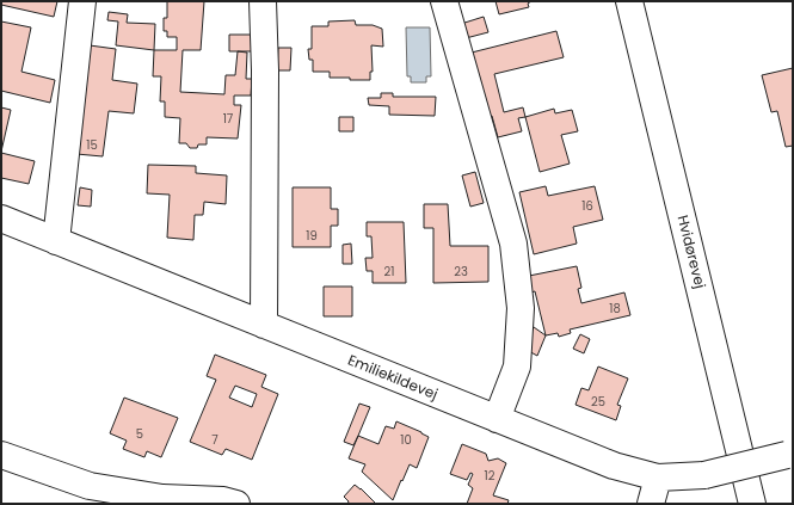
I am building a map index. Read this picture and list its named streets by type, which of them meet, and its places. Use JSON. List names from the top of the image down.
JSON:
{
  "streets": {
    "street": ["Hvidørevej", "Emiliekildevej"]
  },
  "house_numbers": [
    "17",
    "15",
    "16",
    "19",
    "21",
    "23",
    "18",
    "25",
    "5",
    "7",
    "10",
    "12"
  ]
}
